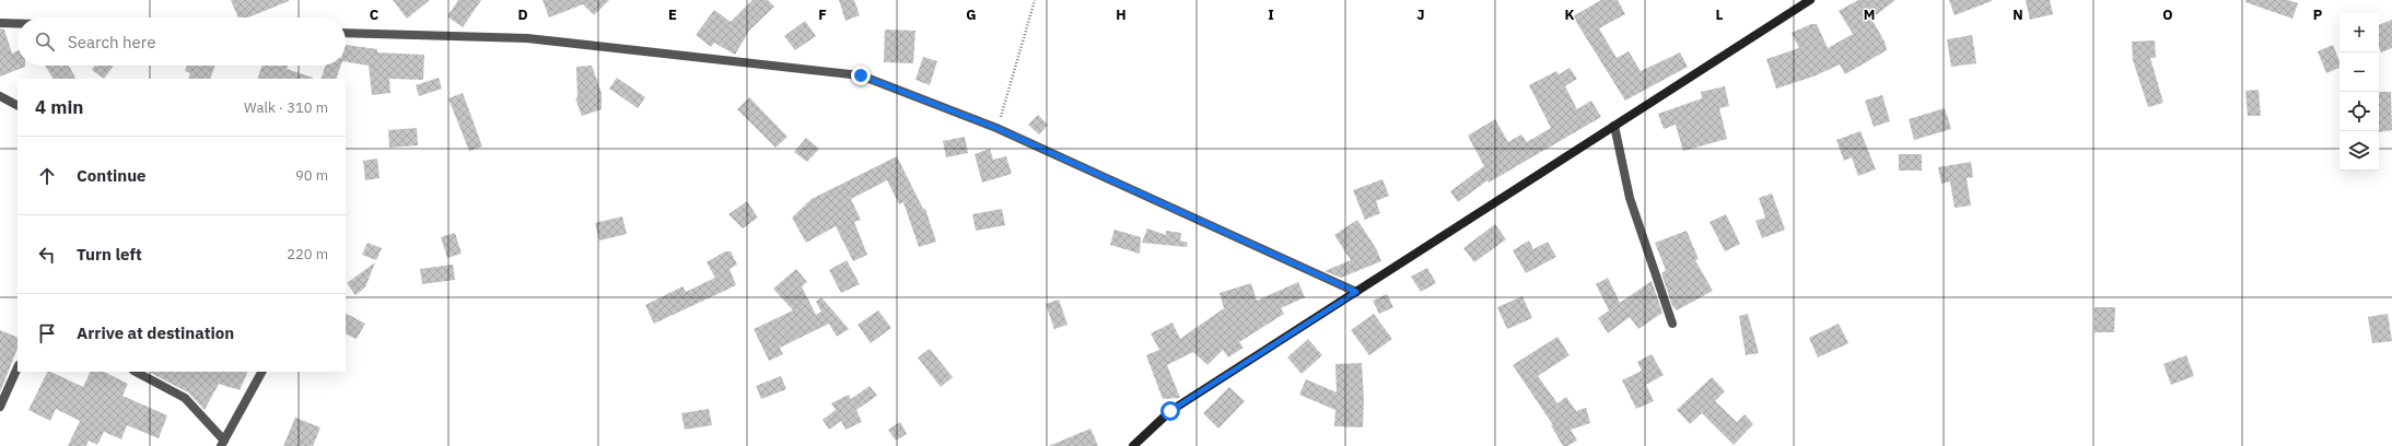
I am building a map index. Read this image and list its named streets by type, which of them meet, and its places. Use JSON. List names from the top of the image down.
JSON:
{
  "page": {
    "map_buttons": ["+", "−"],
    "search": "Search here",
    "heading": ["4 min", "Walk · 310 m"],
    "list": [
      ["Continue", "90 m"],
      ["Turn left", "220 m"],
      "Arrive at destination"
    ]
  },
  "grid": {
    "columns": [
      "C",
      "D",
      "E",
      "F",
      "G",
      "H",
      "I",
      "J",
      "K",
      "L",
      "M",
      "N",
      "O",
      "P"
    ]
  }
}
